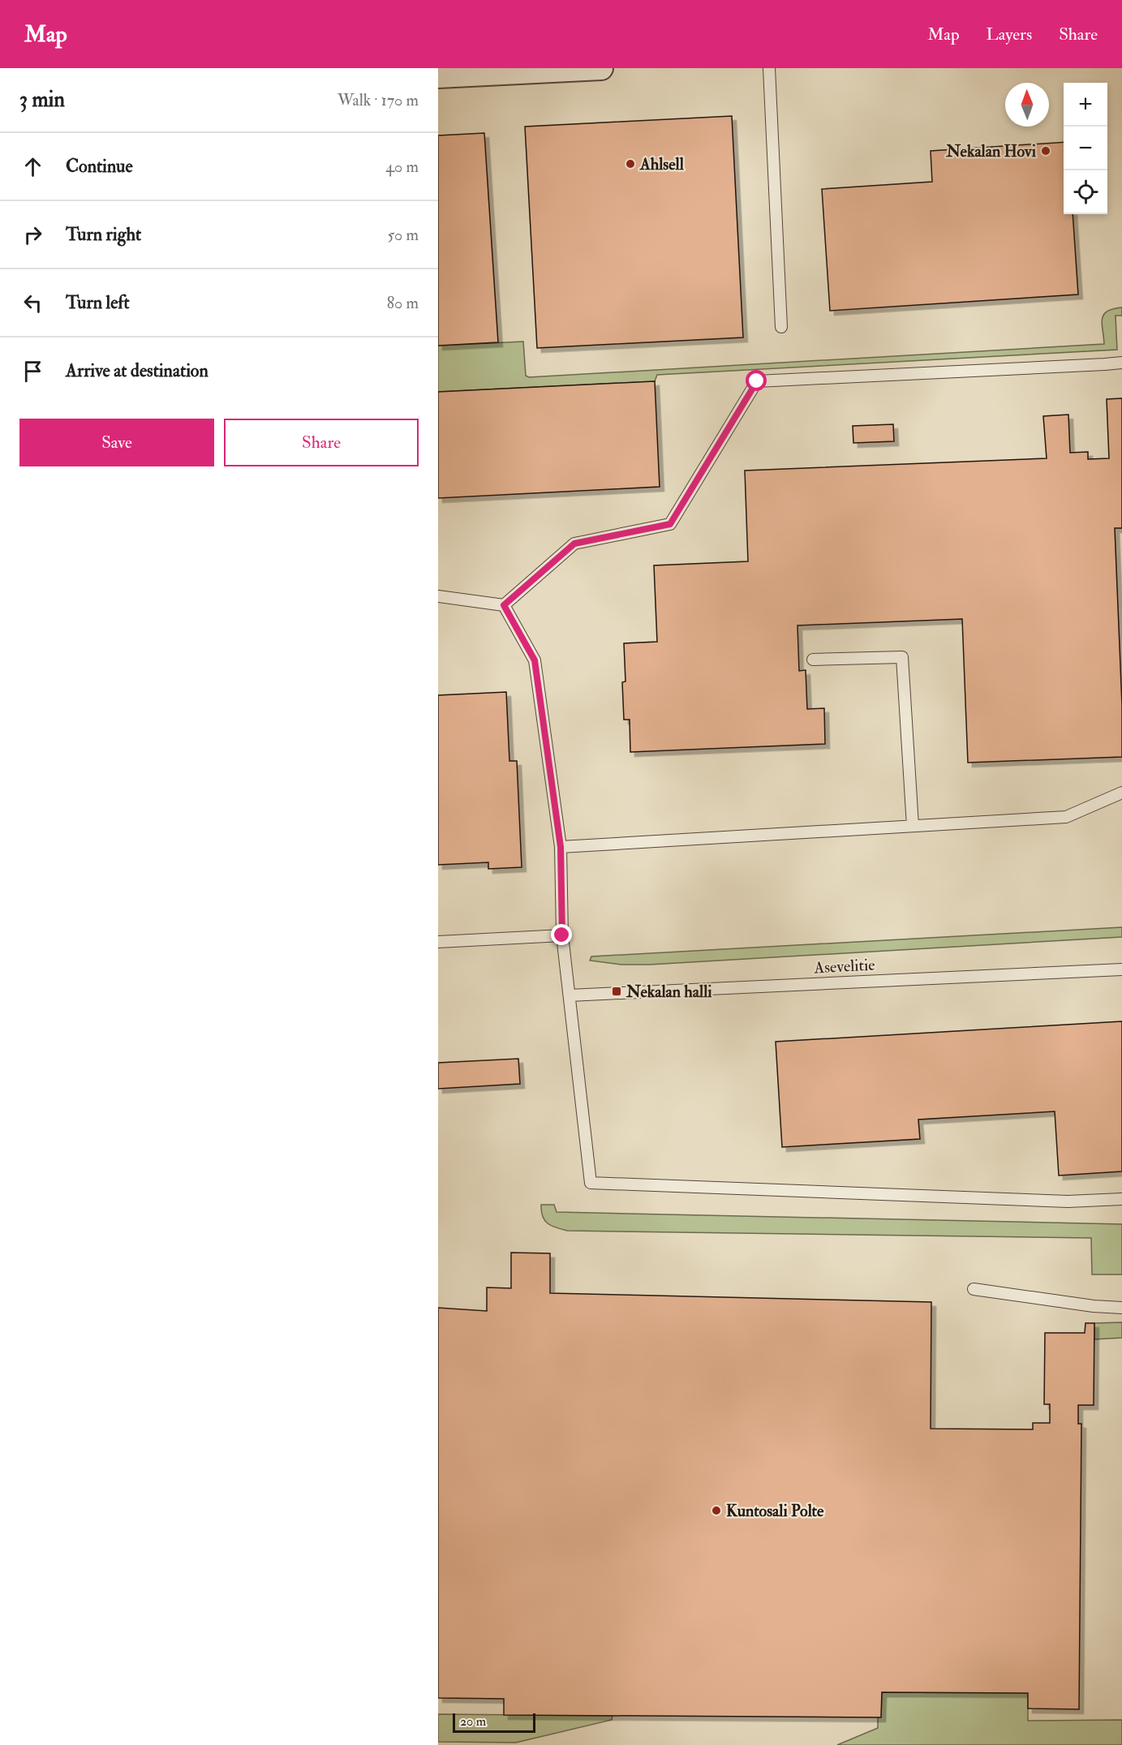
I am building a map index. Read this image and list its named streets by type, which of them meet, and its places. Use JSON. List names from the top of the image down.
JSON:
{
  "streets": {
    "lane": ["Asevelitie"]
  },
  "places": {
    "other": ["Nekalan Hovi", "Ahlsell", "Kuntosali Polte"],
    "transit": ["Nekalan halli"]
  },
  "scale_bar": "20 m",
  "north": "top",
  "page": {
    "header": "Map",
    "nav": ["Map", "Layers", "Share"],
    "heading": ["3 min", "Walk · 170 m"],
    "map_buttons": ["+", "−"],
    "list": [
      ["Continue", "40 m"],
      ["Turn right", "50 m"],
      ["Turn left", "80 m"],
      "Arrive at destination"
    ],
    "buttons": ["Save", "Share"],
    "scale": "20 m"
  }
}
